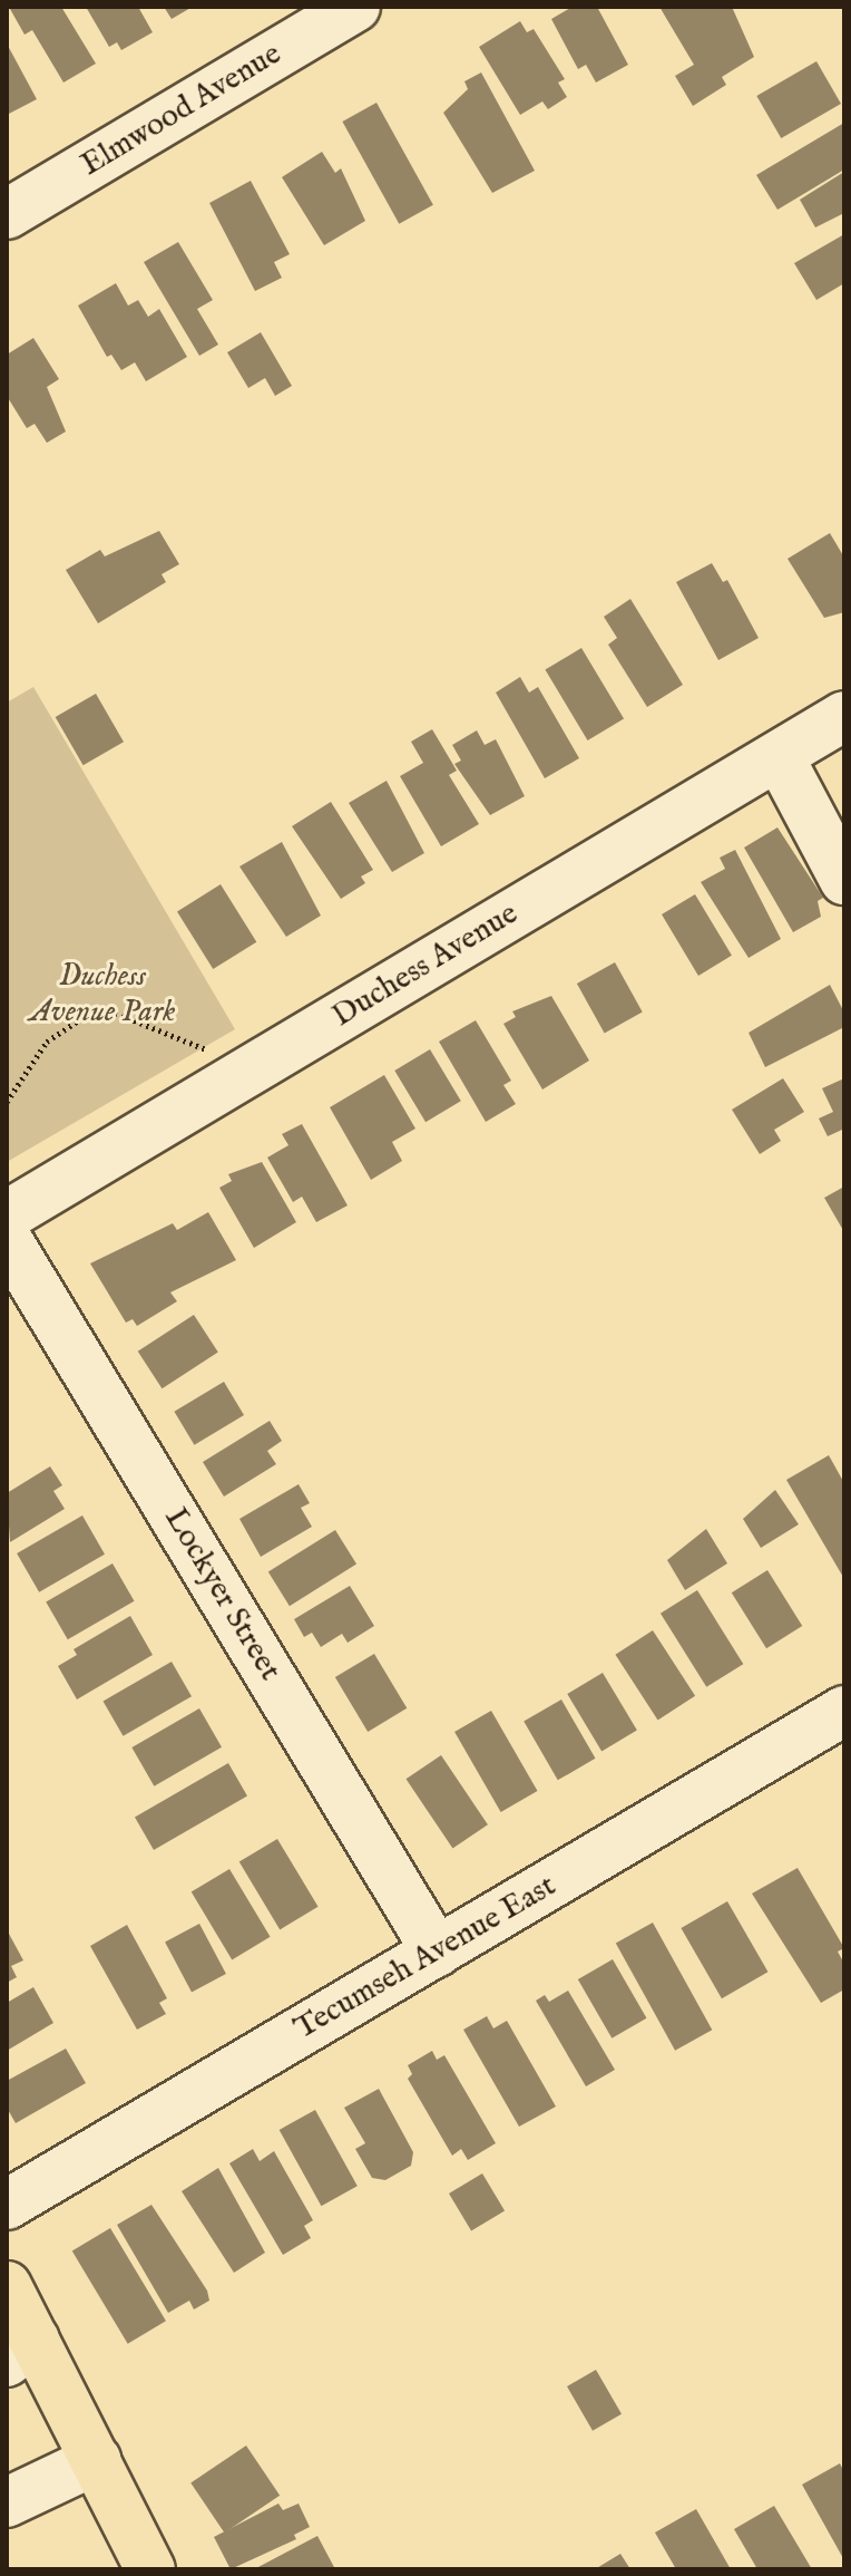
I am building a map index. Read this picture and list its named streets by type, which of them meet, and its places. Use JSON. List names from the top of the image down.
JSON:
{
  "streets": {
    "street": [
      "Elmwood Avenue",
      "Duchess Avenue",
      "Lockyer Street",
      "Tecumseh Avenue East"
    ]
  },
  "crossings": [
    ["Lockyer Street", "Tecumseh Avenue East"]
  ],
  "parks": ["Duchess Avenue Park"]
}
